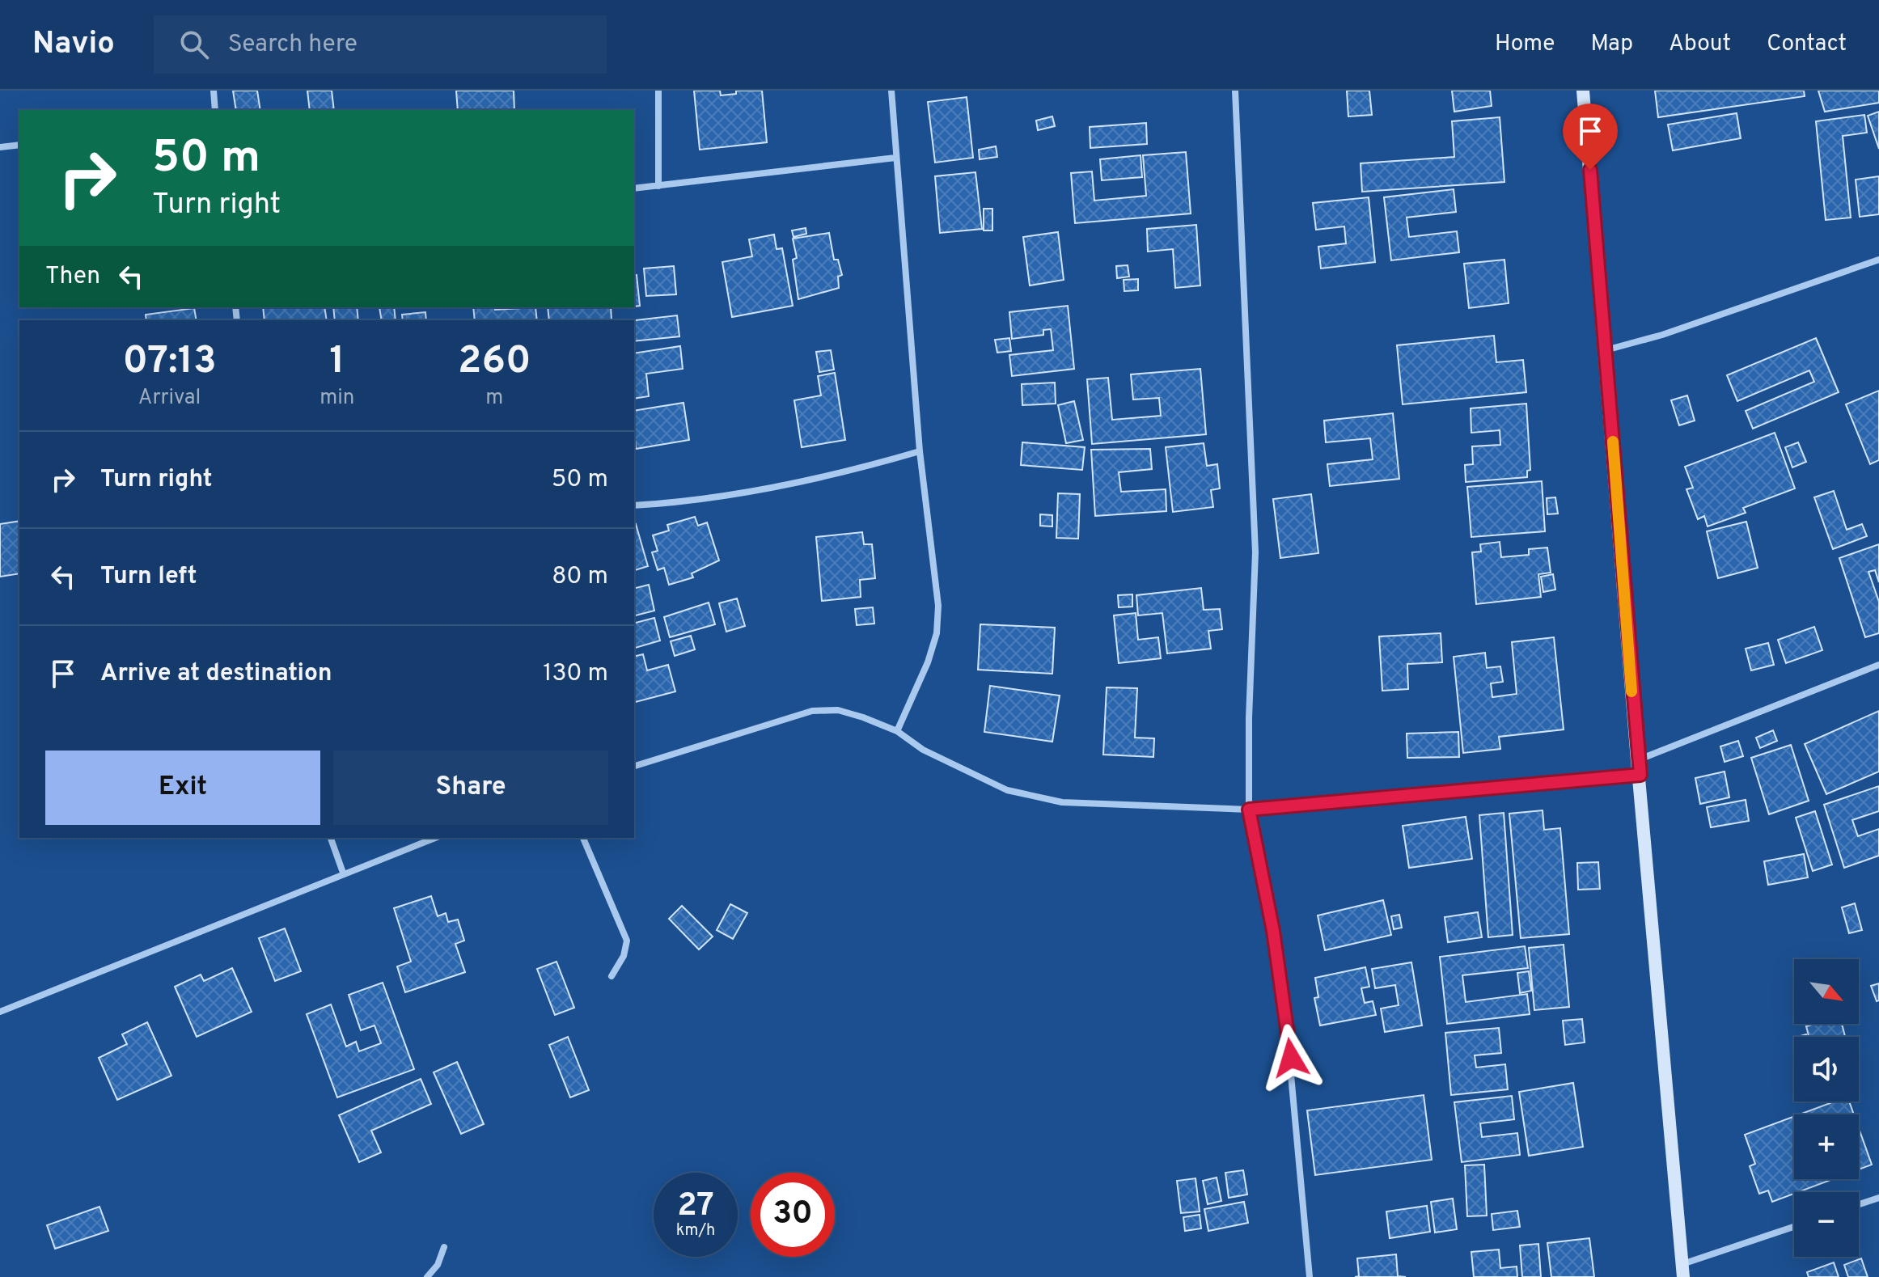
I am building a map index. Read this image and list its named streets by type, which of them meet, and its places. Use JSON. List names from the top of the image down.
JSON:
{
  "north": "bottom right",
  "page": {
    "header": "Navio",
    "search": "Search here",
    "nav": [
      "Home",
      "Map",
      "About",
      "Contact"
    ],
    "turn": ["50 m", "Turn right"],
    "then": "Then",
    "eta": [
      "07:13",
      "Arrival",
      "1",
      "min",
      "260",
      "m"
    ],
    "list": [
      {
        "name": "Turn right",
        "value": "50 m"
      },
      {
        "name": "Turn left",
        "value": "80 m"
      },
      {
        "name": "Arrive at destination",
        "value": "130 m"
      }
    ],
    "buttons": ["Exit", "Share"],
    "map_buttons": ["+", "−"],
    "speed": "27 km/h",
    "limit": "30"
  }
}
